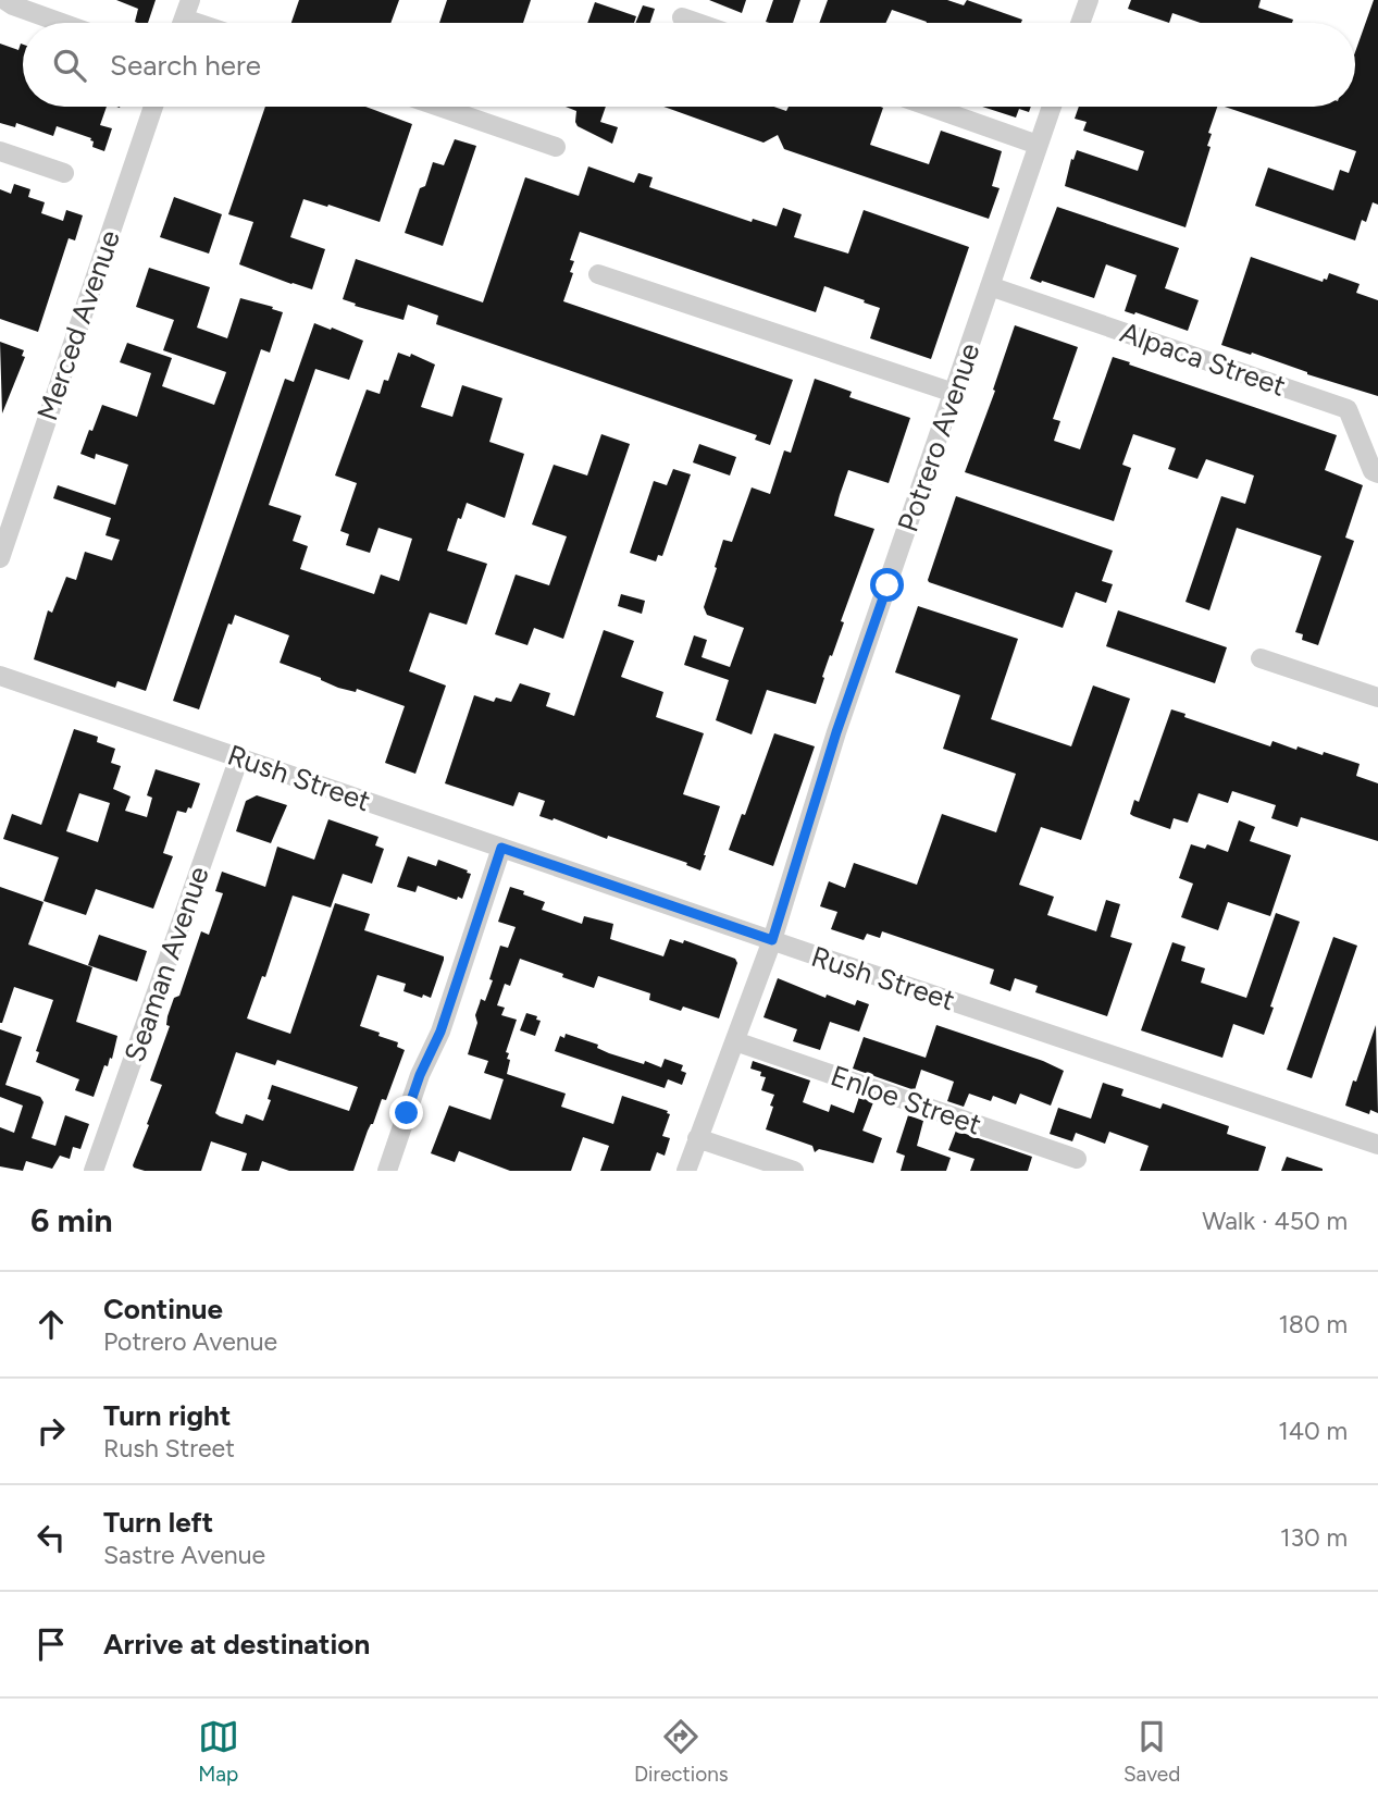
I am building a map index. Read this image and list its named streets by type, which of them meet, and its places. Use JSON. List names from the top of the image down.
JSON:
{
  "streets": {
    "street": [
      "Merced Avenue",
      "Alpaca Street",
      "Potrero Avenue",
      "Rush Street",
      "Seaman Avenue",
      "Enloe Street"
    ]
  },
  "crossings": [
    ["Alpaca Street", "Potrero Avenue"],
    ["Potrero Avenue", "Rush Street"],
    ["Potrero Avenue", "Enloe Street"],
    ["Rush Street", "Seaman Avenue"]
  ],
  "page": {
    "search": "Search here",
    "heading": ["6 min", "Walk · 450 m"],
    "list": [
      ["Continue", "Potrero Avenue", "180 m"],
      ["Turn right", "Rush Street", "140 m"],
      ["Turn left", "Sastre Avenue", "130 m"],
      "Arrive at destination"
    ],
    "nav": ["Map", "Directions", "Saved"]
  }
}
